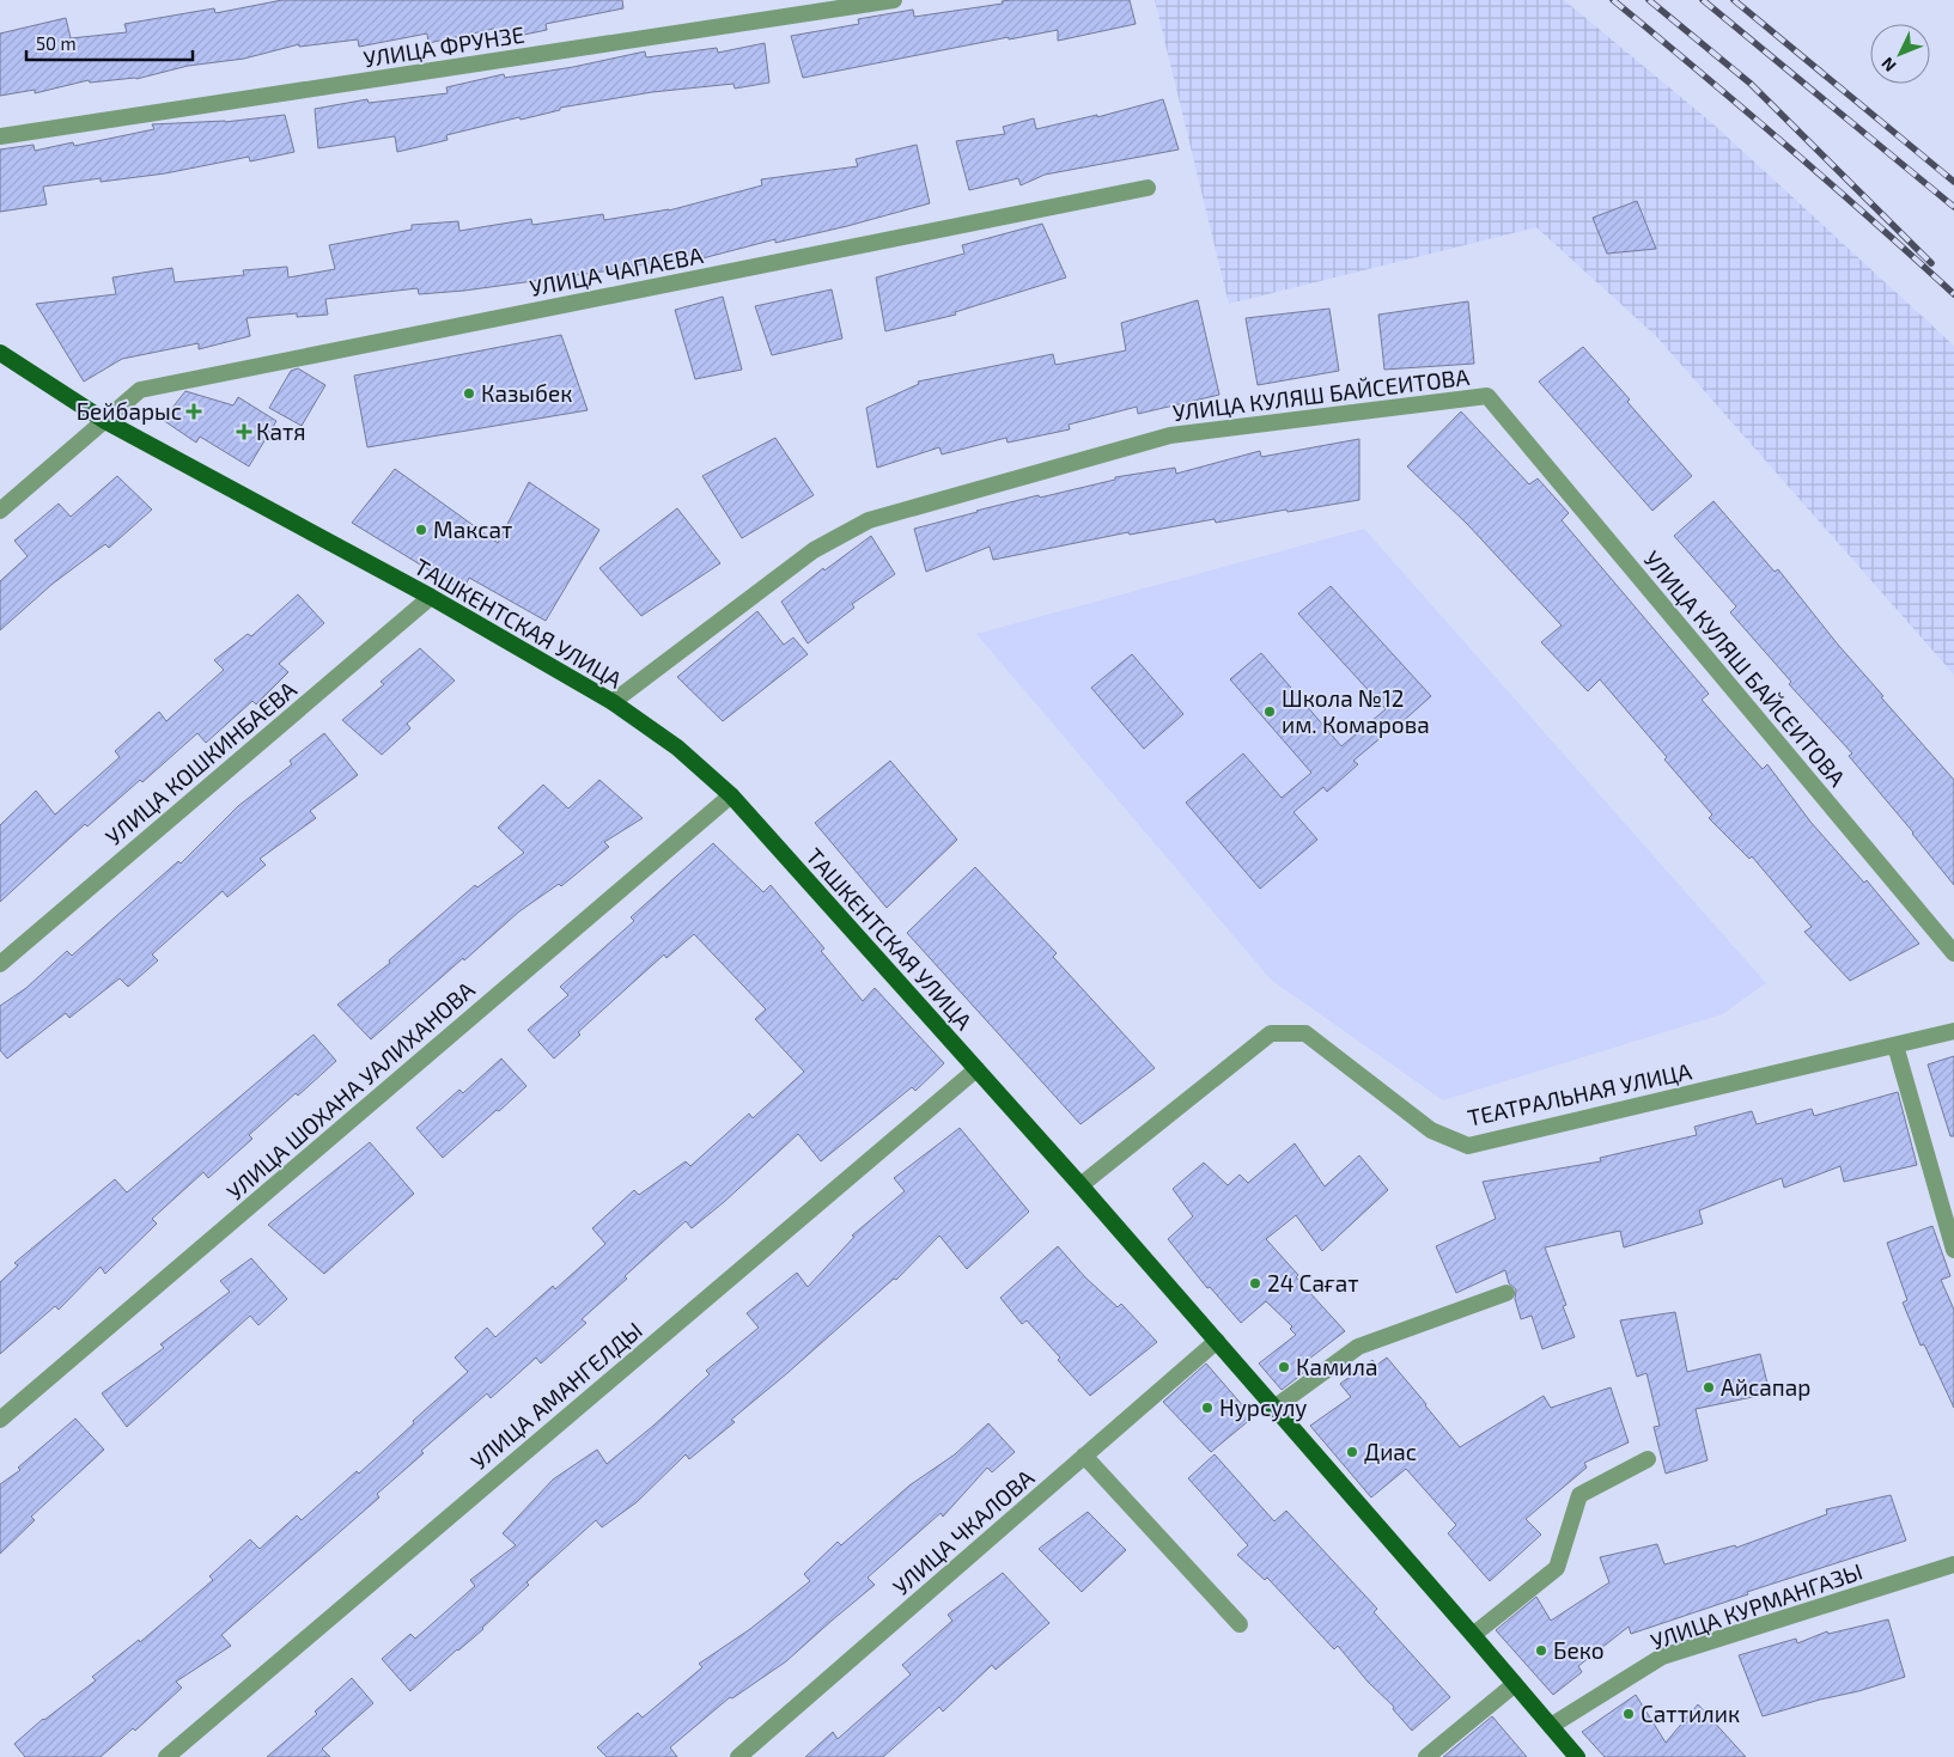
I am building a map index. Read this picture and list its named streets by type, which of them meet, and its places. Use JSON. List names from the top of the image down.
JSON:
{
  "streets": {
    "main road": ["ТАШКЕНТСКАЯ УЛИЦА"],
    "street": [
      "УЛИЦА ФРУНЗЕ",
      "УЛИЦА ЧАПАЕВА",
      "УЛИЦА КУЛЯШ БАЙСЕИТОВА",
      "УЛИЦА КОШКИНБАЕВА",
      "УЛИЦА ШОХАНА УАЛИХАНОВА",
      "ТЕАТРАЛЬНАЯ УЛИЦА",
      "УЛИЦА АМАНГЕЛДЫ",
      "УЛИЦА ЧКАЛОВА",
      "УЛИЦА КУРМАНГАЗЫ"
    ]
  },
  "crossings": [
    ["УЛИЦА ЧАПАЕВА", "ТАШКЕНТСКАЯ УЛИЦА"],
    ["УЛИЦА КУЛЯШ БАЙСЕИТОВА", "ТАШКЕНТСКАЯ УЛИЦА"],
    ["ТАШКЕНТСКАЯ УЛИЦА", "УЛИЦА КОШКИНБАЕВА"],
    ["ТАШКЕНТСКАЯ УЛИЦА", "УЛИЦА ШОХАНА УАЛИХАНОВА"],
    ["ТАШКЕНТСКАЯ УЛИЦА", "ТЕАТРАЛЬНАЯ УЛИЦА"],
    ["ТАШКЕНТСКАЯ УЛИЦА", "УЛИЦА АМАНГЕЛДЫ"],
    ["ТАШКЕНТСКАЯ УЛИЦА", "УЛИЦА ЧКАЛОВА"],
    ["ТАШКЕНТСКАЯ УЛИЦА", "УЛИЦА КУРМАНГАЗЫ"]
  ],
  "places": {
    "other": [
      "Казыбек",
      "Максат",
      "Школа №12 им. Комарова",
      "24 Сағат",
      "Камила",
      "Айсапар",
      "Нурсулу",
      "Диас",
      "Беко",
      "Саттилик"
    ],
    "health": ["Бейбарыс", "Катя"]
  },
  "scale_bar": "50 m",
  "north": "bottom left"
}
